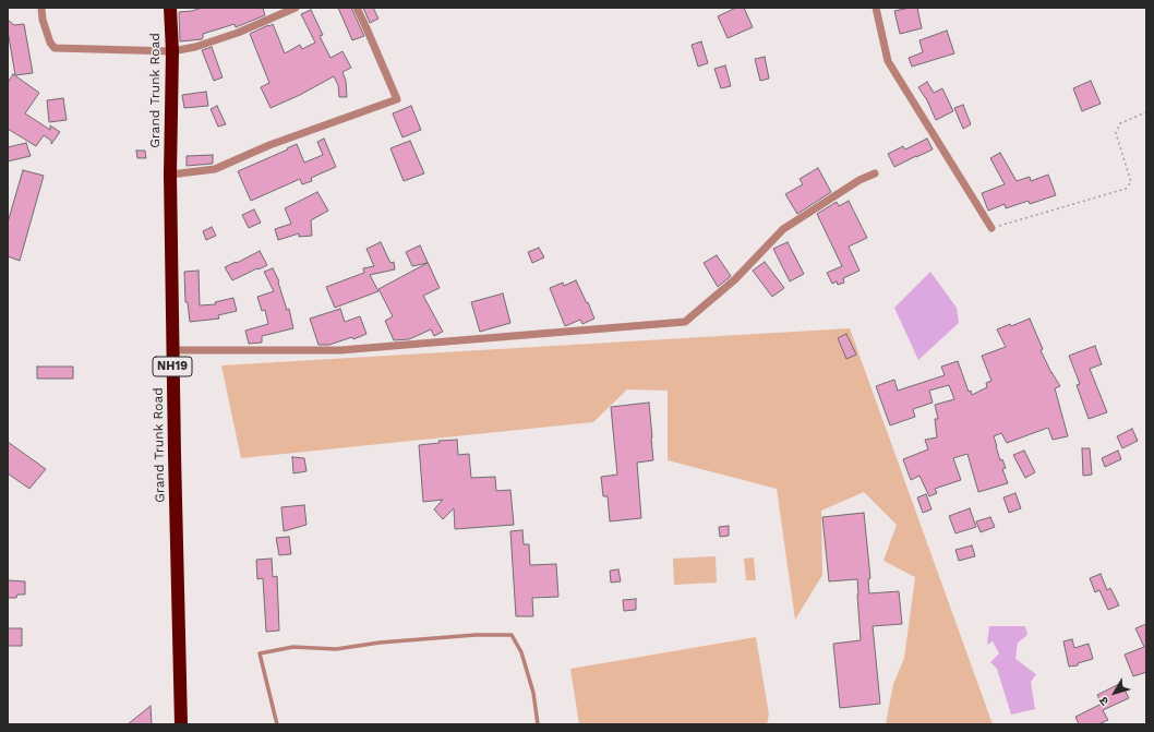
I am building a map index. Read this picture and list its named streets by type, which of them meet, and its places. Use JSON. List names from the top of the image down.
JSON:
{
  "streets": {
    "highway": ["Grand Trunk Road", "NH19"]
  },
  "north": "bottom left"
}
